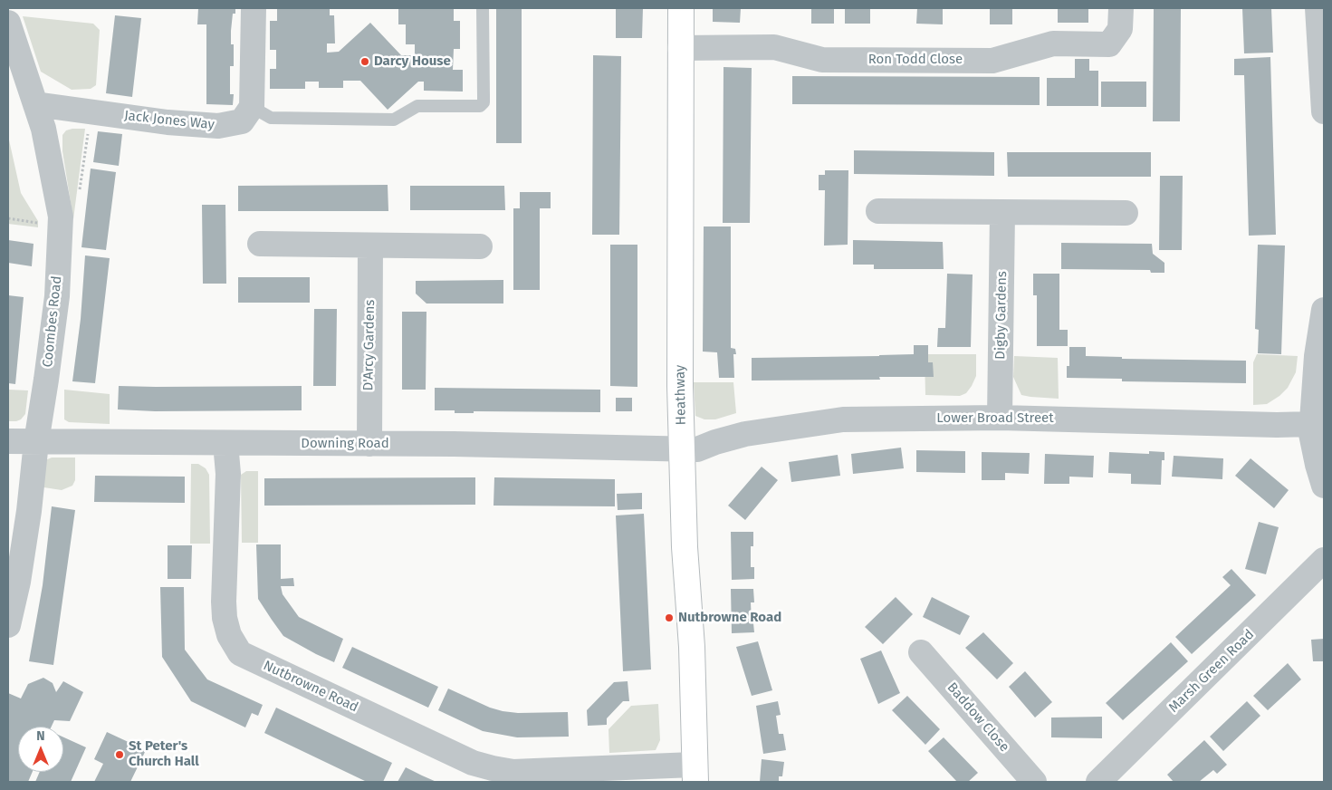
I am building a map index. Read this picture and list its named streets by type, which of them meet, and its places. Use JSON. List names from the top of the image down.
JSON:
{
  "streets": {
    "main road": ["Heathway"],
    "street": [
      "Ron Todd Close",
      "Jack Jones Way",
      "Digby Gardens",
      "Coombes Road",
      "D'Arcy Gardens",
      "Lower Broad Street",
      "Downing Road",
      "Marsh Green Road",
      "Nutbrowne Road",
      "Baddow Close"
    ]
  },
  "crossings": [
    ["Ron Todd Close", "Heathway"],
    ["Jack Jones Way", "Coombes Road"],
    ["Digby Gardens", "Lower Broad Street"],
    ["Coombes Road", "Downing Road"],
    ["D'Arcy Gardens", "Downing Road"],
    ["Heathway", "Lower Broad Street"],
    ["Heathway", "Downing Road"],
    ["Heathway", "Nutbrowne Road"],
    ["Lower Broad Street", "Downing Road"],
    ["Downing Road", "Nutbrowne Road"]
  ],
  "places": ["Darcy House", "Nutbrowne Road", "St Peter's Church Hall"],
  "north": "top"
}
